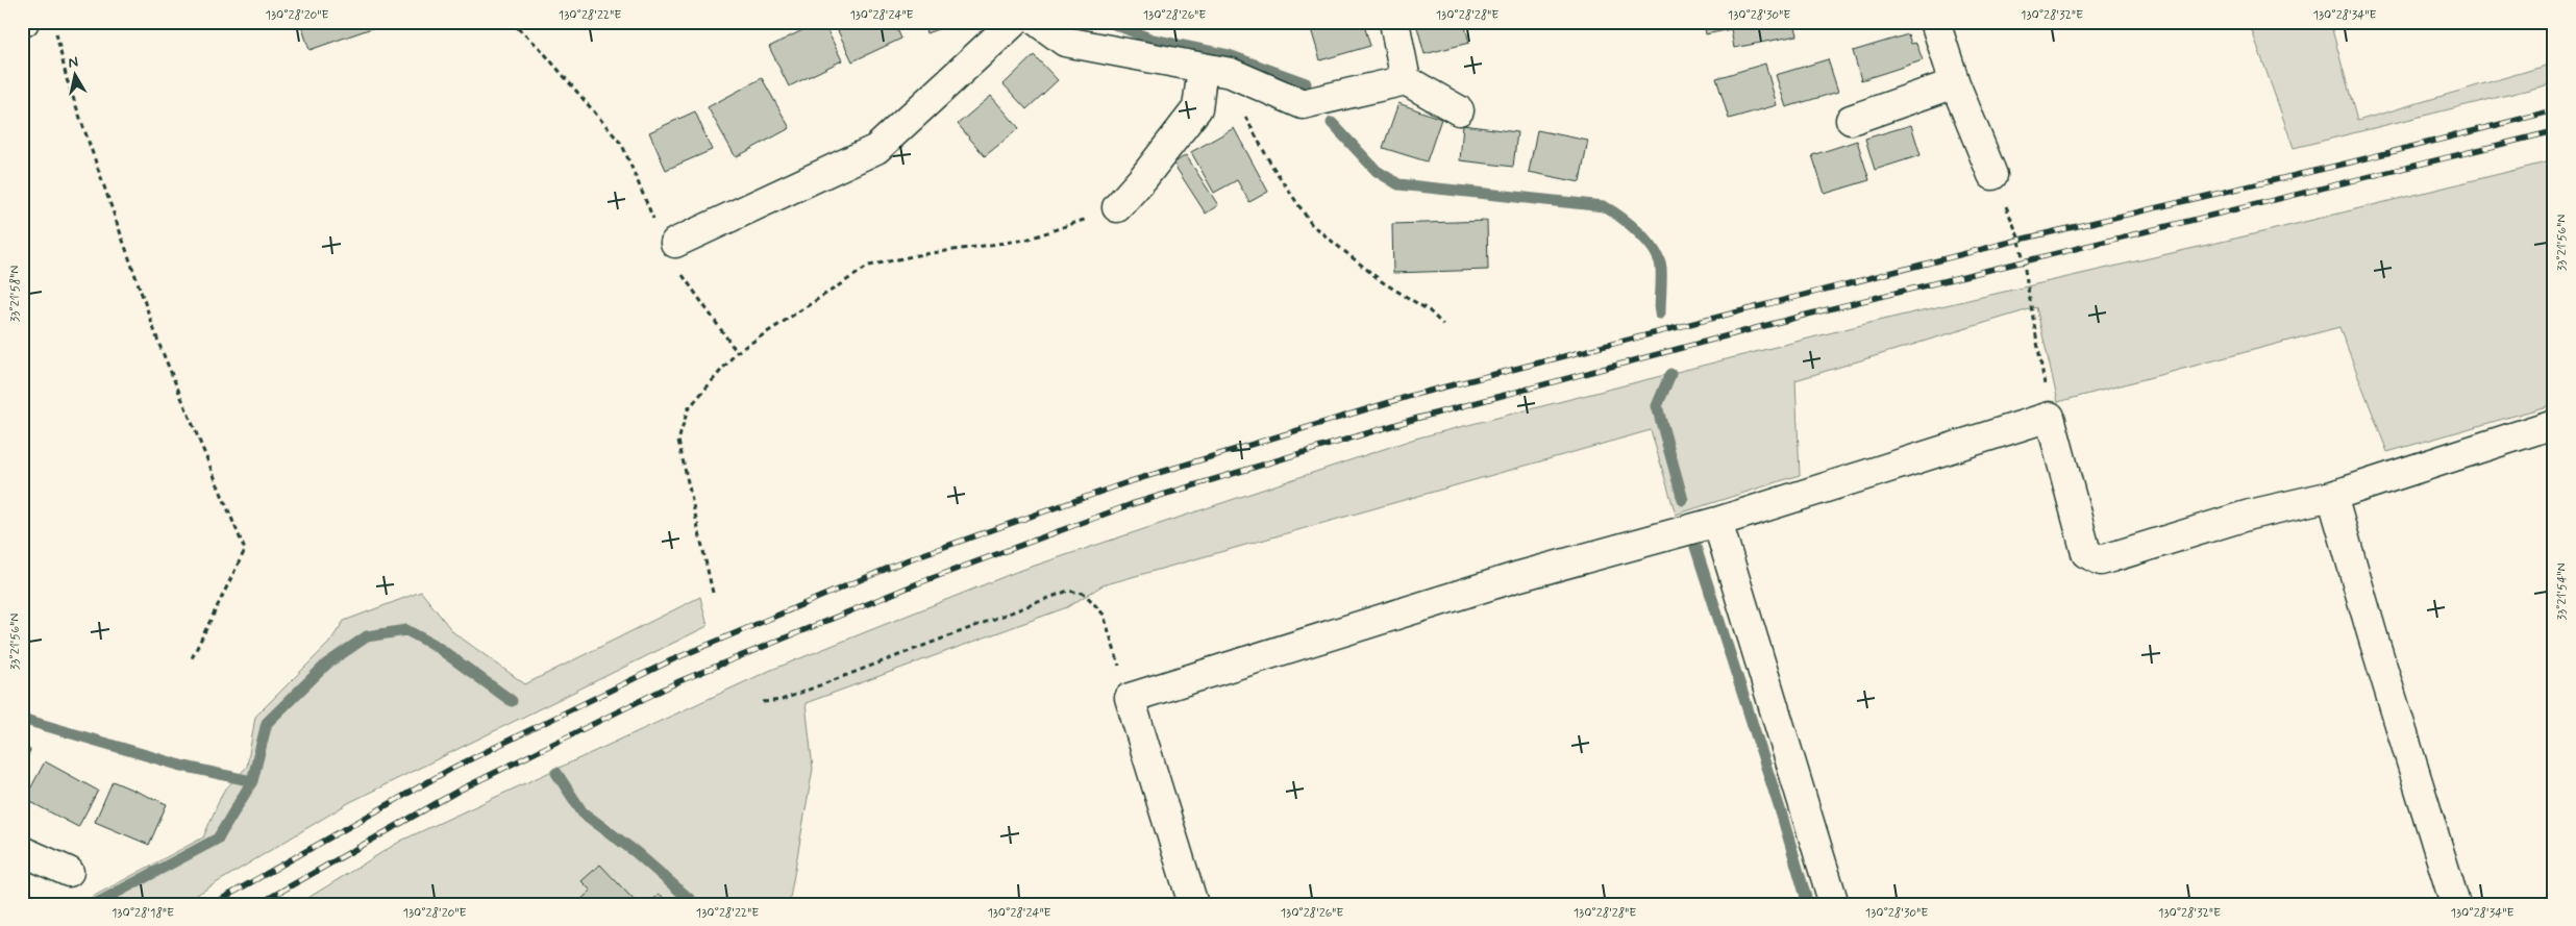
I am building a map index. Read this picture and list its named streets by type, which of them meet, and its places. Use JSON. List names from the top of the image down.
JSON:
{
  "north": "top",
  "coordinates": [
    "130°28'20\"E",
    "130°28'22\"E",
    "130°28'24\"E",
    "130°28'26\"E",
    "130°28'28\"E",
    "130°28'30\"E",
    "130°28'32\"E",
    "130°28'34\"E",
    "33°21'56\"N",
    "33°21'58\"N",
    "33°21'54\"N",
    "130°28'18\"E"
  ]
}
